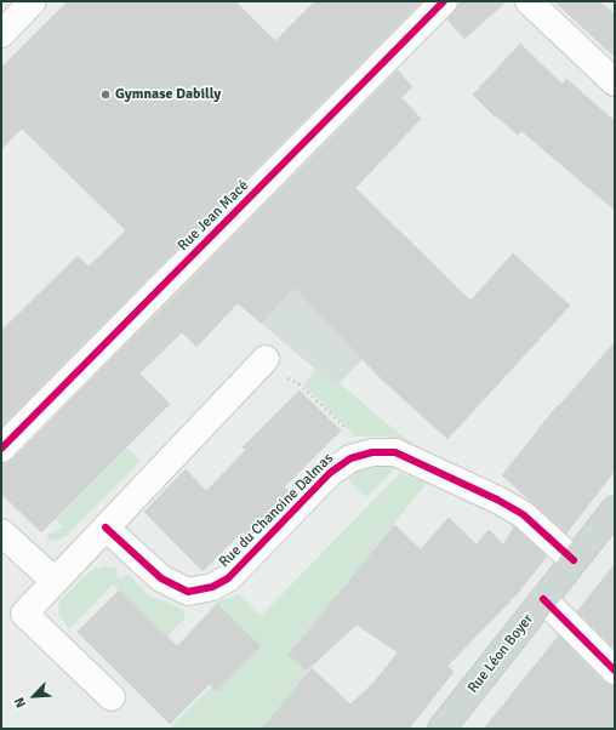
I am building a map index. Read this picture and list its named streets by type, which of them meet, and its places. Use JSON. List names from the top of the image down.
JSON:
{
  "streets": {
    "main road": ["Rue Léon Boyer"],
    "street": ["Rue Jean Macé", "Rue du Chanoine Dalmas"]
  },
  "crossings": [
    ["Rue du Chanoine Dalmas", "Rue Léon Boyer"]
  ],
  "places": ["Gymnase Dabilly"],
  "north": "bottom left"
}
